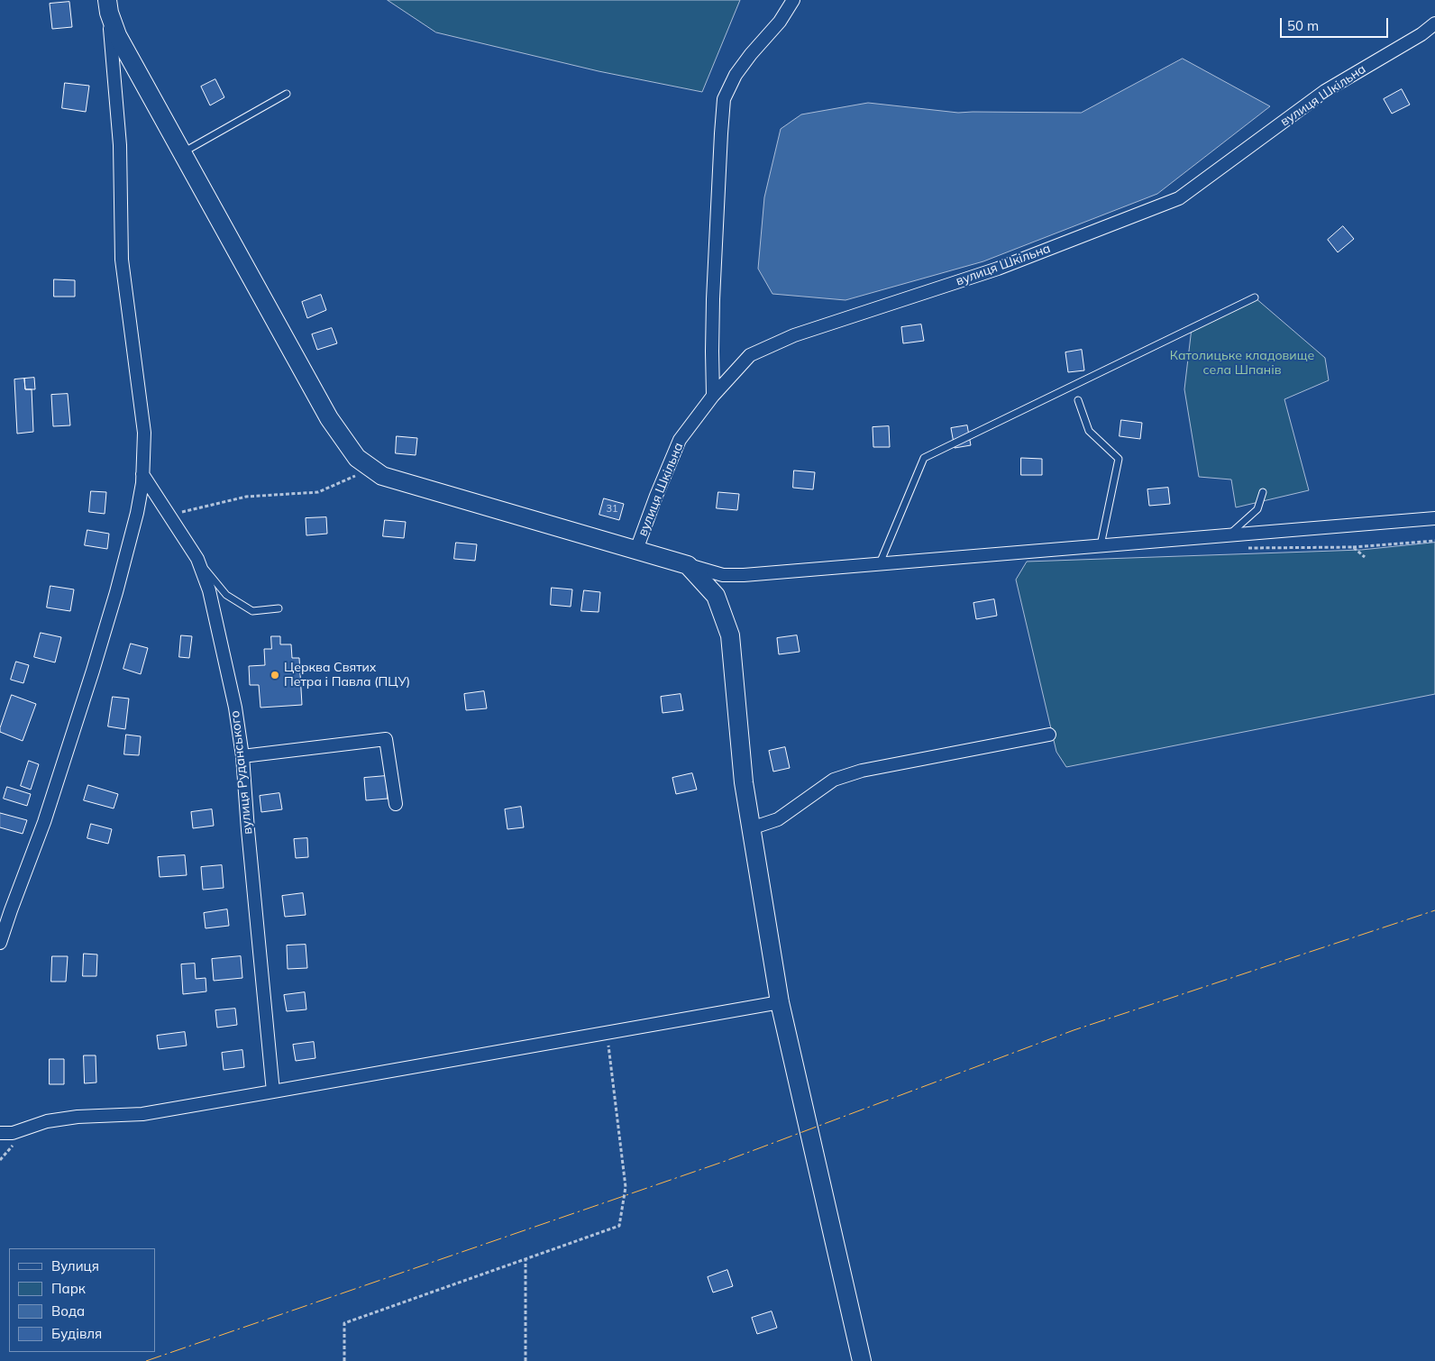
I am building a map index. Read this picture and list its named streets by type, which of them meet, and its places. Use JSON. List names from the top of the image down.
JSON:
{
  "streets": {
    "street": ["вулиця Шкільна", "вулиця Руданського"]
  },
  "parks": ["Католицьке кладовище села Шпанів"],
  "places": ["Церква Святих Петра і Павла (ПЦУ)"],
  "house_numbers": ["31"],
  "legend": [
    "Вулиця",
    "Парк",
    "Вода",
    "Будівля"
  ],
  "scale_bar": "50 m"
}
